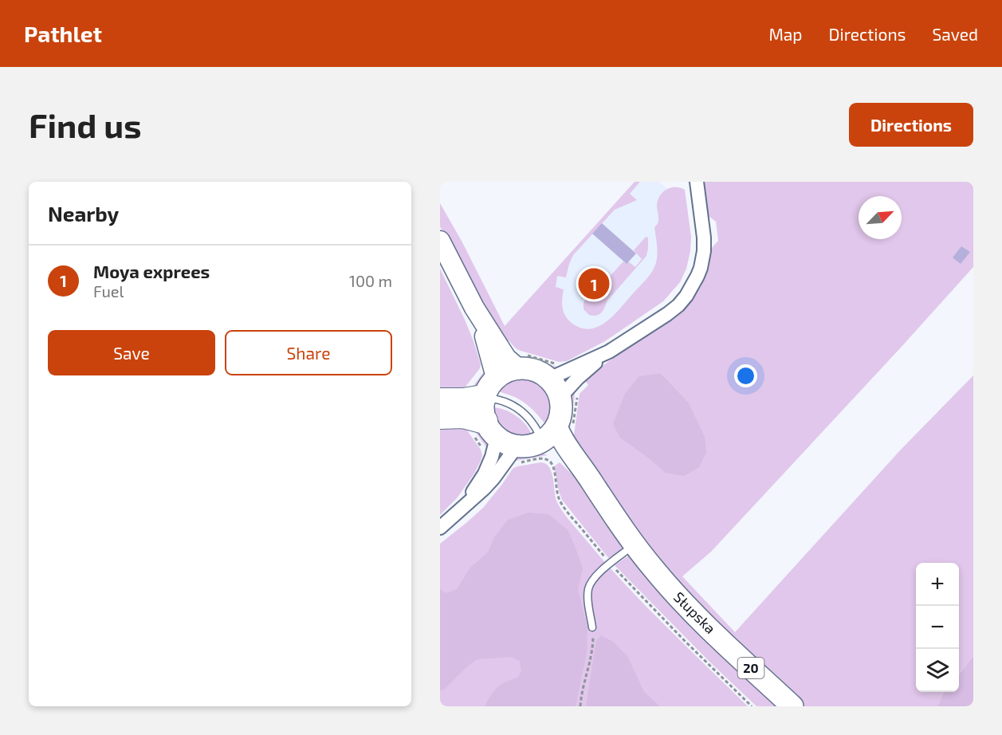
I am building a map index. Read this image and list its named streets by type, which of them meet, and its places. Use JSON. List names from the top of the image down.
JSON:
{
  "streets": {
    "main road": ["Słupska", "20"]
  },
  "north": "top right",
  "page": {
    "header": "Pathlet",
    "nav": ["Map", "Directions", "Saved"],
    "buttons": [
      "Directions",
      ["Save", "Share"]
    ],
    "title": "Find us",
    "heading": "Nearby",
    "list": [
      {
        "mark": "1",
        "name": "Moya exprees",
        "note": "Fuel",
        "value": "100 m"
      }
    ],
    "pins": "1",
    "map_buttons": ["+", "−"]
  }
}
